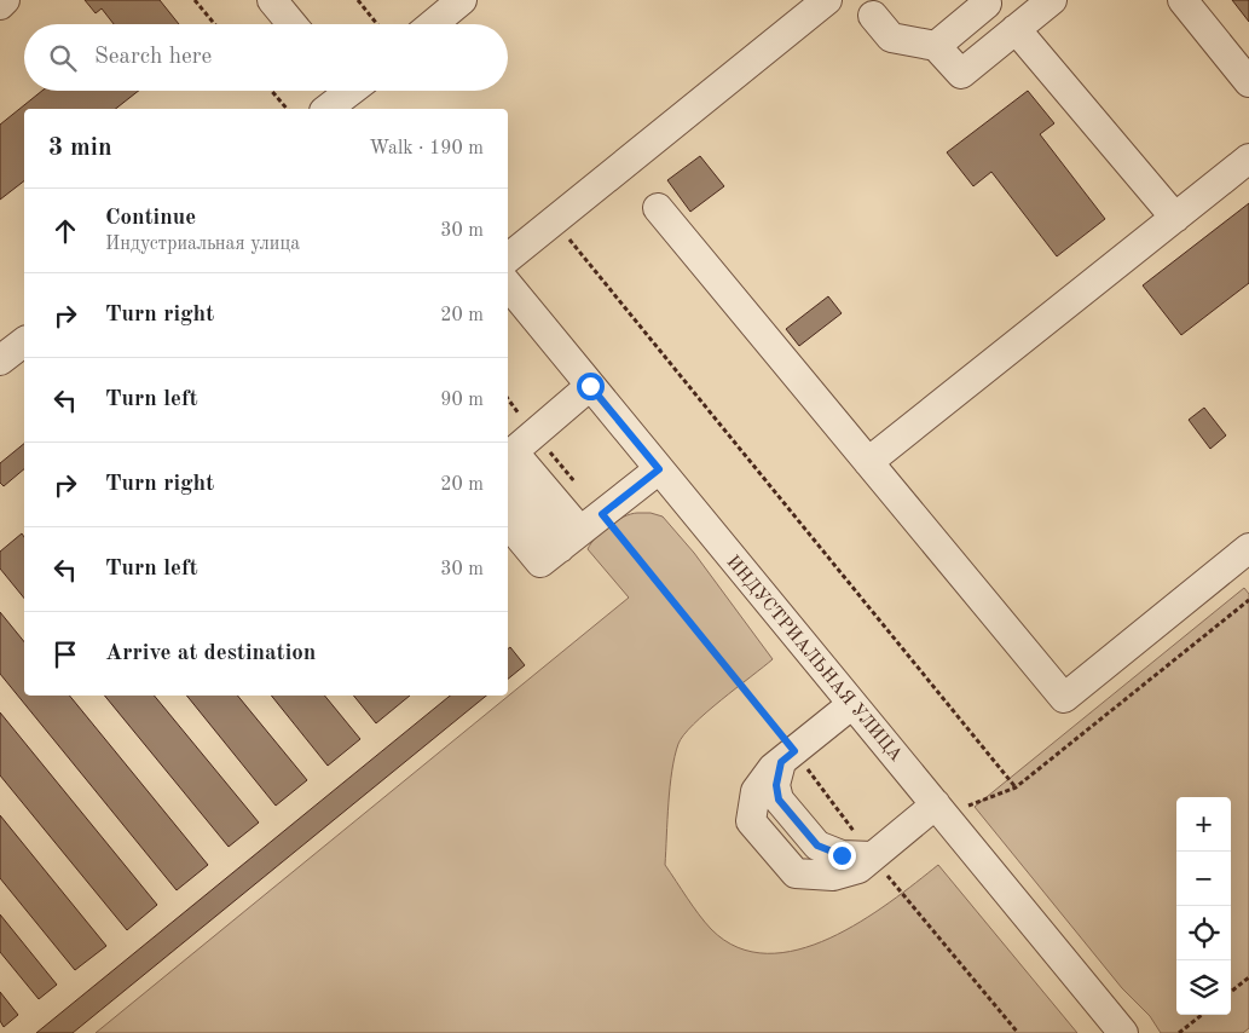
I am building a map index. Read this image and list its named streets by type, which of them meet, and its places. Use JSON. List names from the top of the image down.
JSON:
{
  "streets": {
    "street": ["ИНДУСТРИАЛЬНАЯ УЛИЦА"]
  },
  "page": {
    "search": "Search here",
    "heading": ["3 min", "Walk · 190 m"],
    "list": [
      ["Continue", "Индустриальная улица", "30 m"],
      ["Turn right", "20 m"],
      ["Turn left", "90 m"],
      ["Turn right", "20 m"],
      ["Turn left", "30 m"],
      "Arrive at destination"
    ],
    "map_buttons": ["+", "−"]
  }
}
